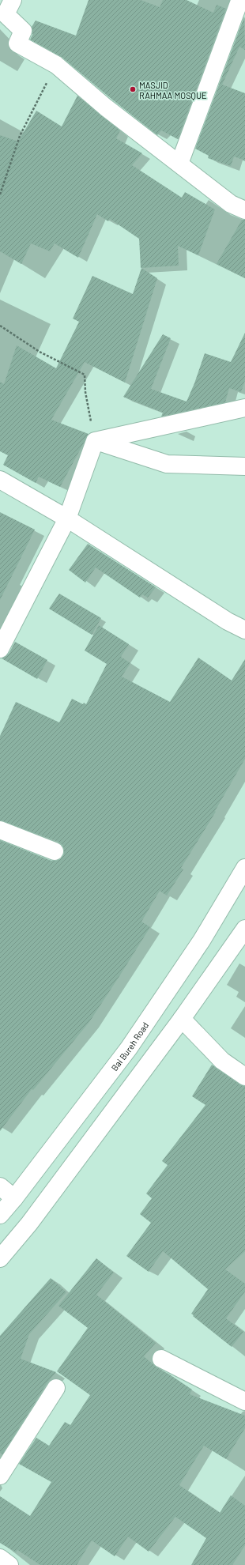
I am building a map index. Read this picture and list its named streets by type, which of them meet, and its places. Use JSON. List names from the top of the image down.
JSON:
{
  "streets": {
    "main road": ["Bai Bureh Road"]
  },
  "places": ["MASJID RAHMAA MOSQUE"]
}
